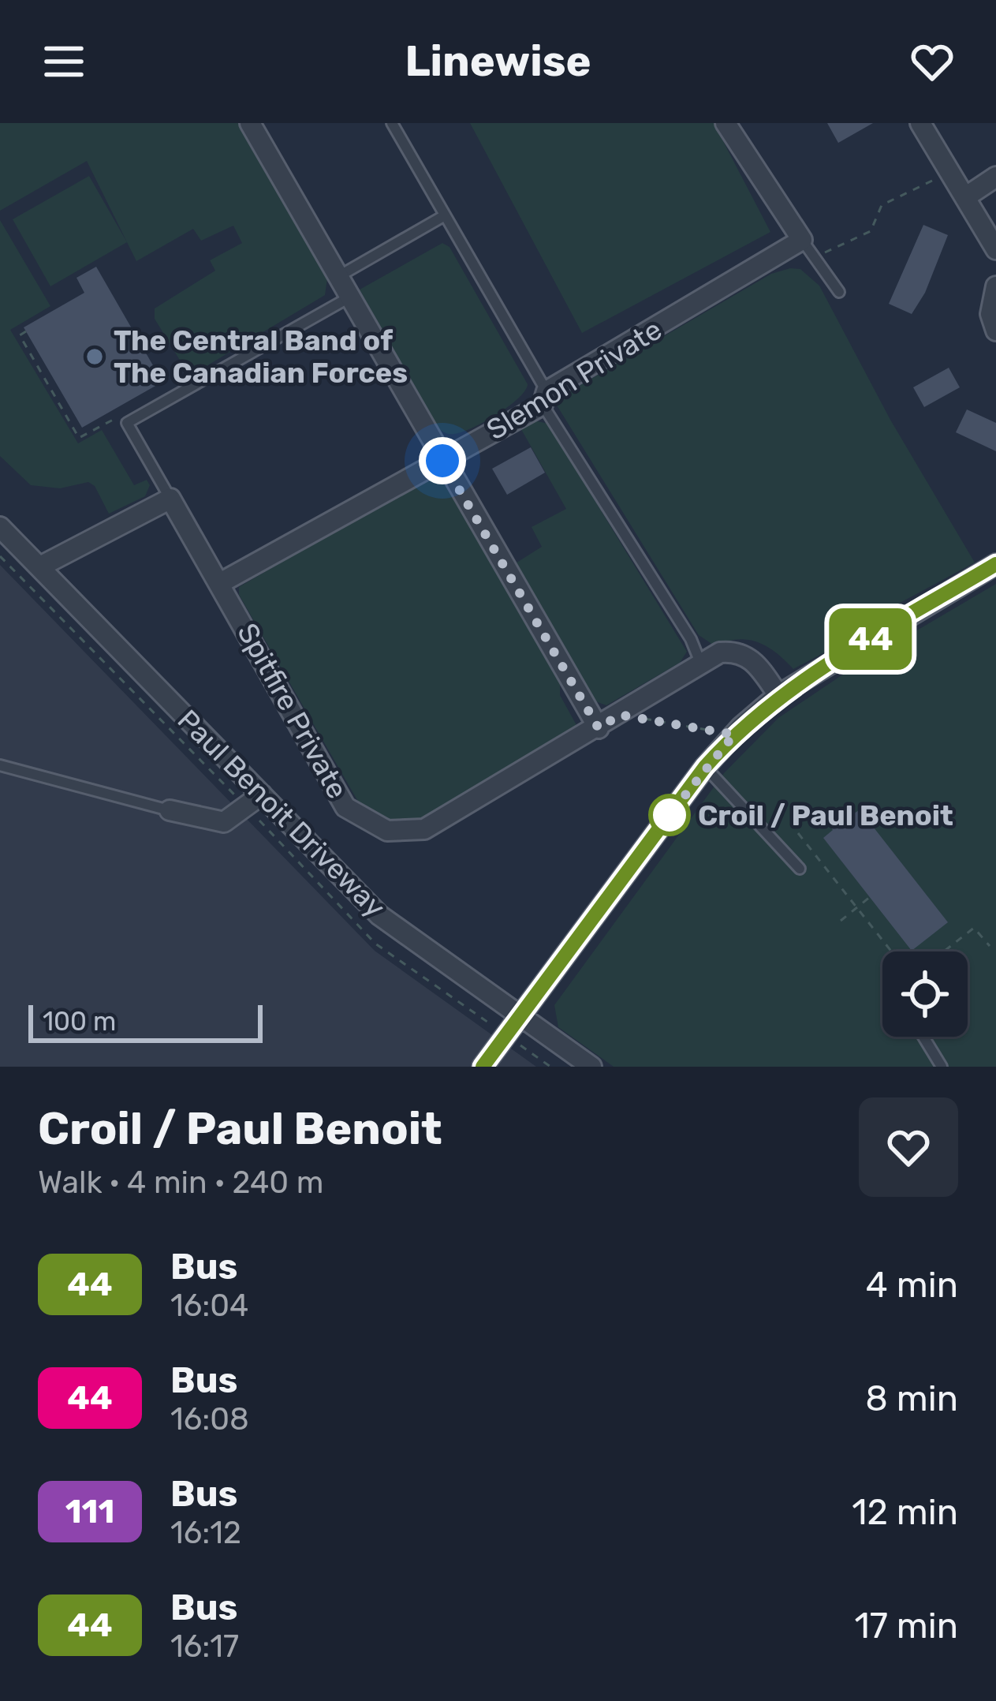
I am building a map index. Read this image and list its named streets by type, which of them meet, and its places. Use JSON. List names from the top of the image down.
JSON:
{
  "streets": {
    "street": ["Slemon Private", "Spitfire Private", "Paul Benoit Driveway"]
  },
  "crossings": [
    ["Slemon Private", "Spitfire Private"]
  ],
  "places": ["The Central Band of The Canadian Forces", "Croil / Paul Benoit"],
  "lines": ["bus line 44"],
  "scale_bar": "100 m",
  "page": {
    "header": "Linewise",
    "on_map": "44",
    "scale": "100 m",
    "heading": ["Croil / Paul Benoit", "Walk · 4 min · 240 m"],
    "list": [
      {
        "mark": "44",
        "name": "Bus",
        "note": "16:04",
        "value": "4 min"
      },
      {
        "mark": "44",
        "name": "Bus",
        "note": "16:08",
        "value": "8 min"
      },
      {
        "mark": "111",
        "name": "Bus",
        "note": "16:12",
        "value": "12 min"
      },
      {
        "mark": "44",
        "name": "Bus",
        "note": "16:17",
        "value": "17 min"
      }
    ]
  }
}
